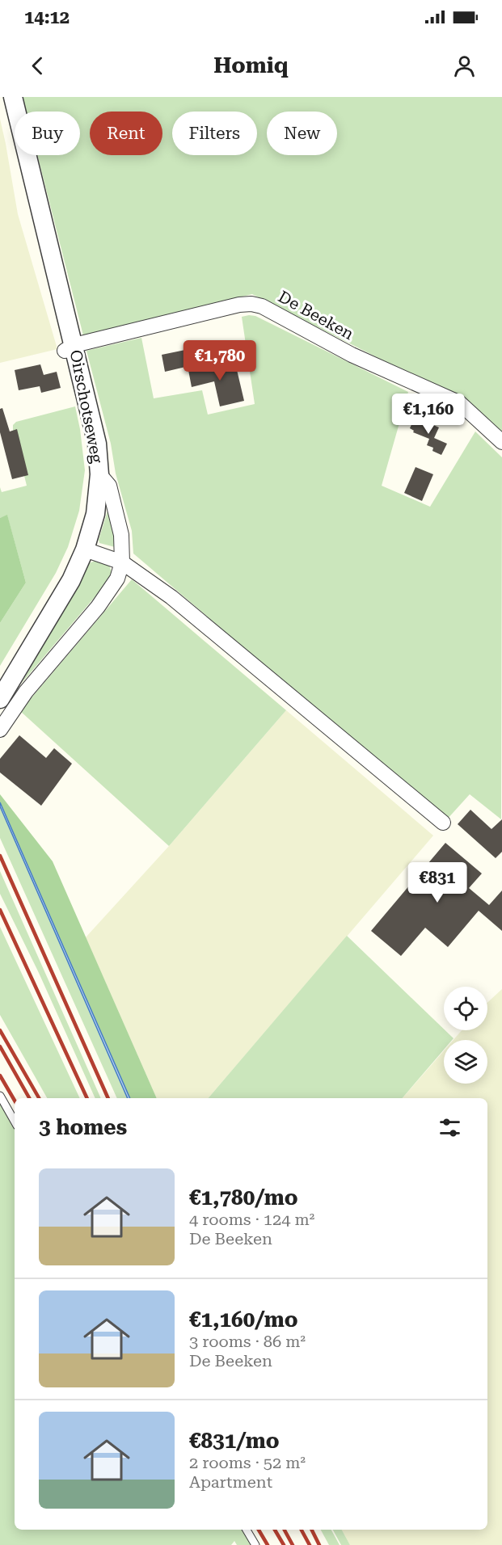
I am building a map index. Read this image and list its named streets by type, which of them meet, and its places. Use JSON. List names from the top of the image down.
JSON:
{
  "streets": {
    "street": ["De Beeken", "Oirschotseweg"]
  },
  "crossings": [
    ["De Beeken", "Oirschotseweg"]
  ],
  "page": {
    "status": "14:12",
    "header": "Homiq",
    "chip": [
      "Buy",
      "Rent",
      "Filters",
      "New"
    ],
    "price": ["€1,780", "€1,160", "€831"],
    "heading": "3 homes",
    "list": [
      {
        "name": "€1,780/mo",
        "note": "4 rooms · 124 m² · De Beeken"
      },
      {
        "name": "€1,160/mo",
        "note": "3 rooms · 86 m² · De Beeken"
      },
      {
        "name": "€831/mo",
        "note": "2 rooms · 52 m² · Apartment"
      }
    ]
  }
}
